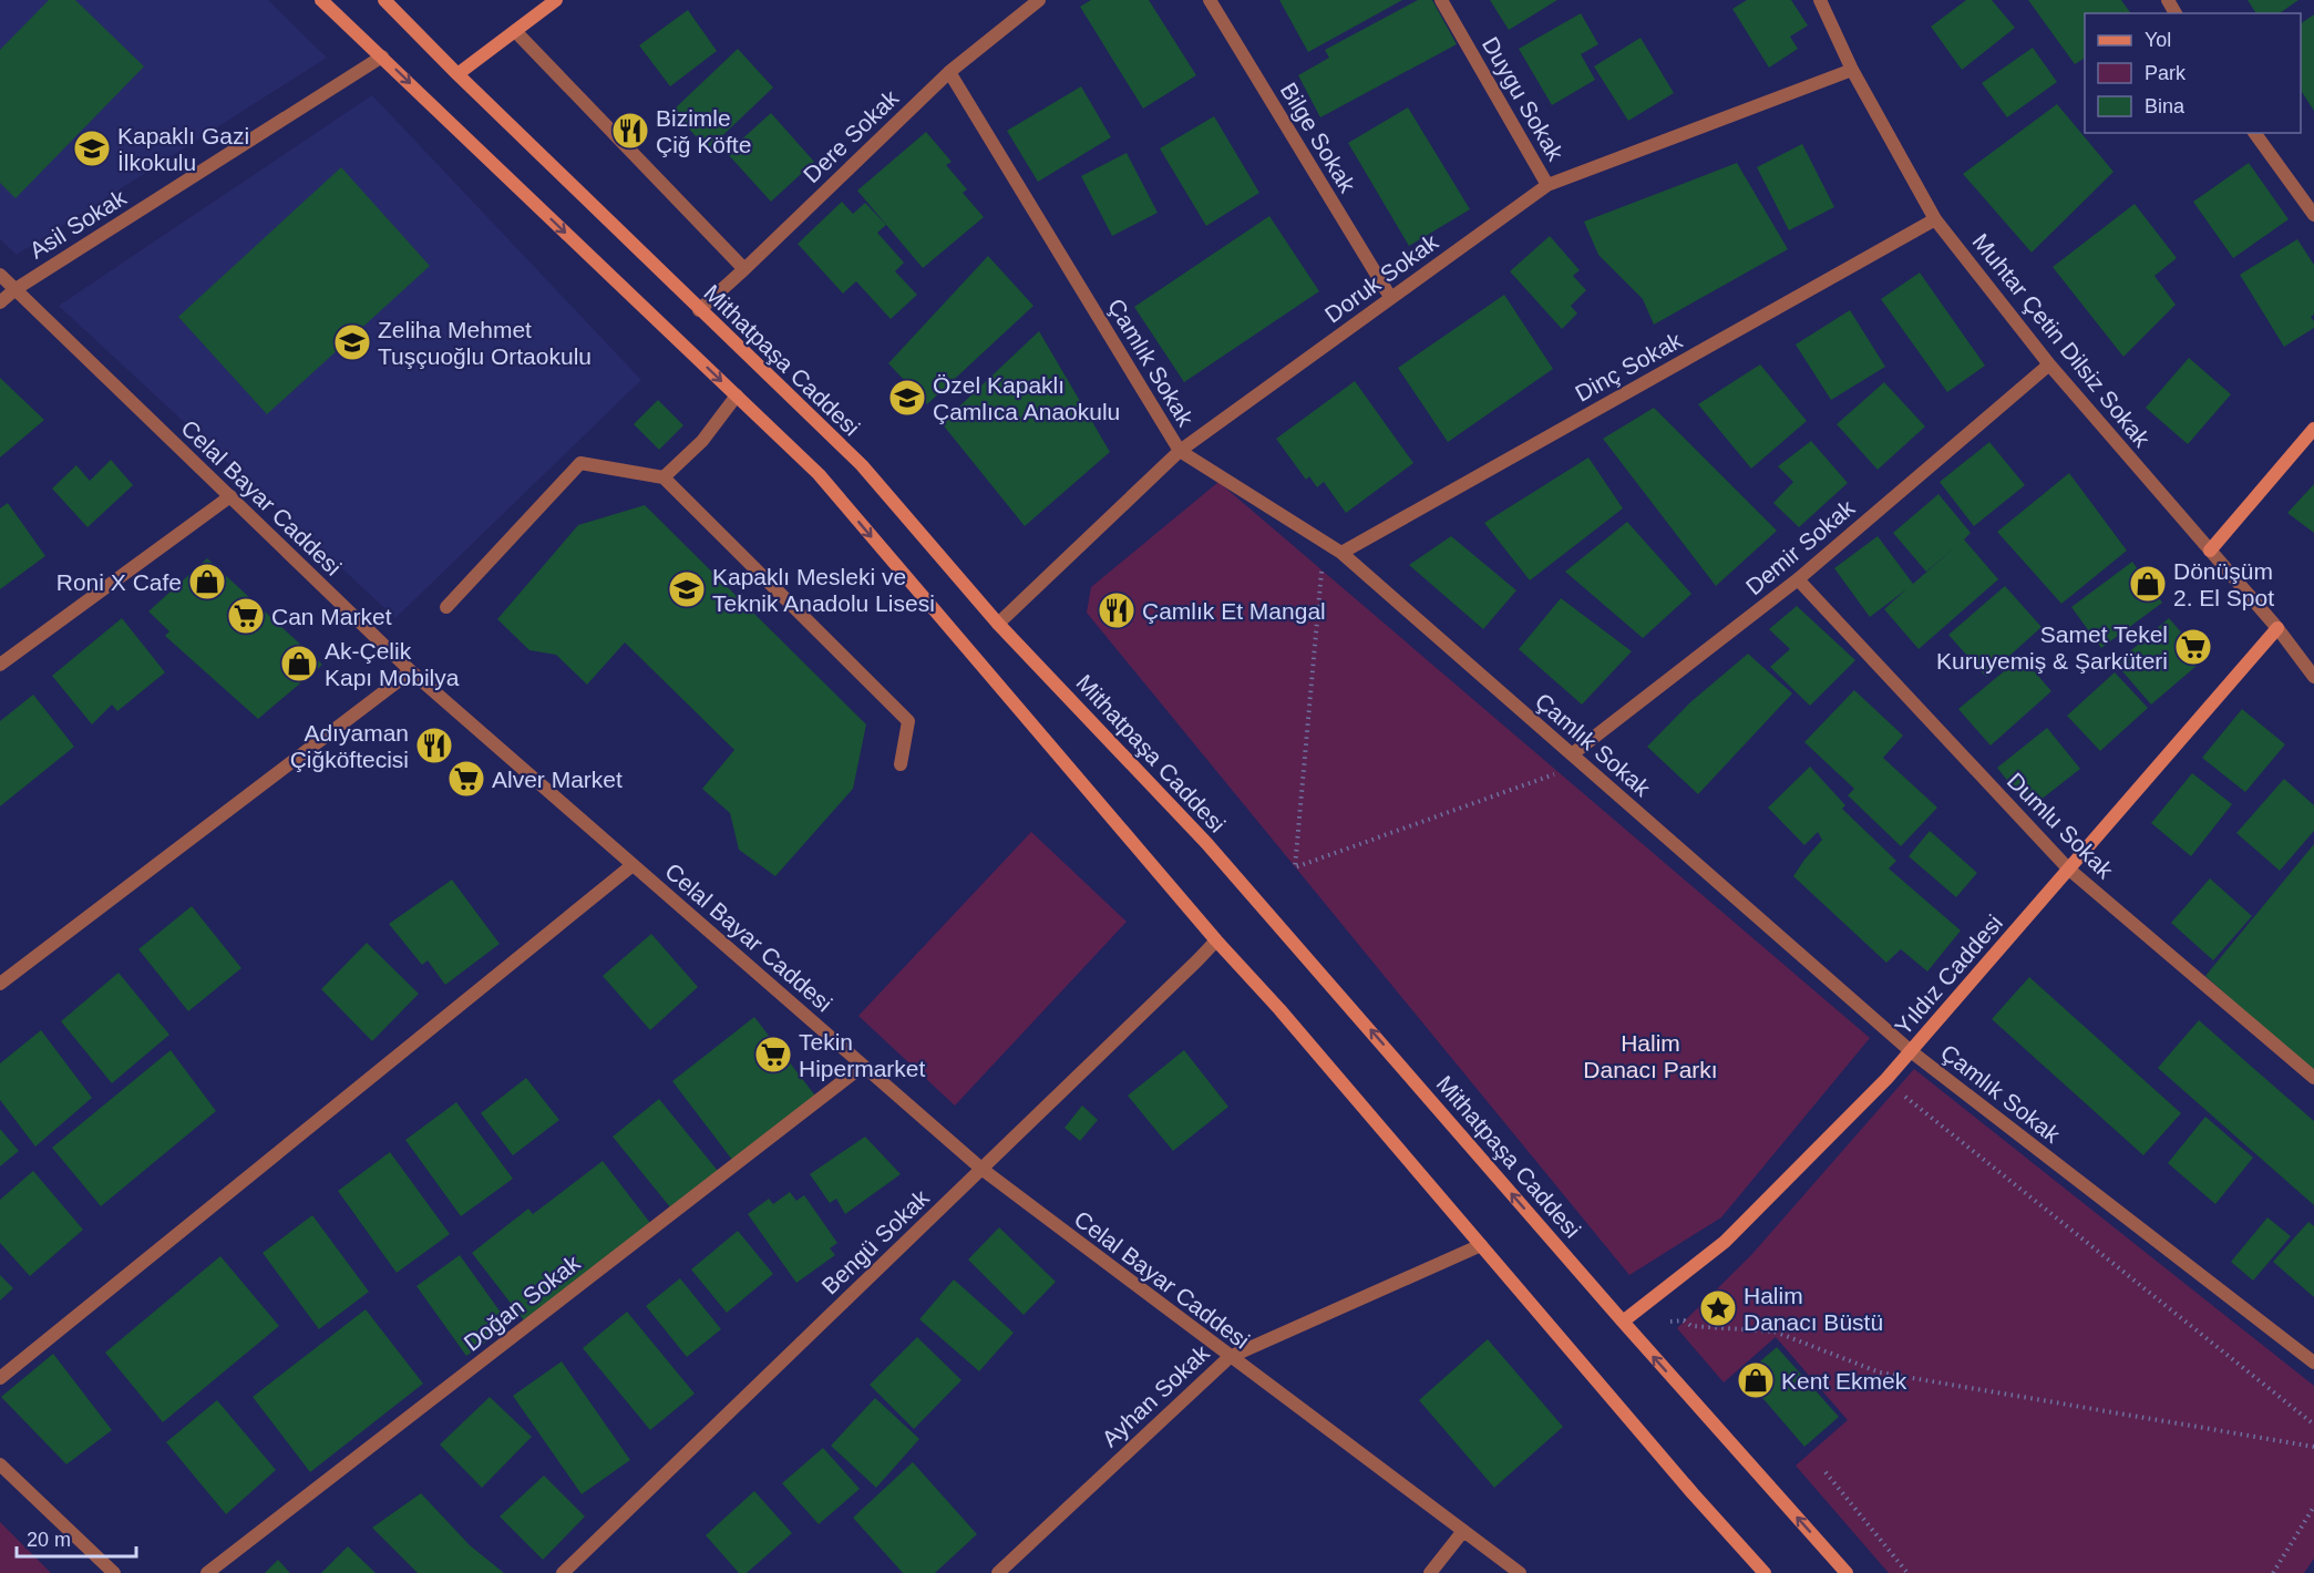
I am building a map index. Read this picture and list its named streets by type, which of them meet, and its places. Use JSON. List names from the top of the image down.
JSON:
{
  "streets": {
    "street": [
      "Duygu Sokak",
      "Dere Sokak",
      "Bilge Sokak",
      "Asil Sokak",
      "Doruk Sokak",
      "Muhtar Çetin Dilsiz Sokak",
      "Mithatpaşa Caddesi",
      "Çamlık Sokak",
      "Dinç Sokak",
      "Celal Bayar Caddesi",
      "Demir Sokak",
      "Dumlu Sokak",
      "Yıldız Caddesi",
      "Bengü Sokak",
      "Doğan Sokak",
      "Ayhan Sokak"
    ]
  },
  "crossings": [
    ["Duygu Sokak", "Doruk Sokak"],
    ["Dere Sokak", "Mithatpaşa Caddesi"],
    ["Dere Sokak", "Çamlık Sokak"],
    ["Bilge Sokak", "Doruk Sokak"],
    ["Asil Sokak", "Celal Bayar Caddesi"],
    ["Doruk Sokak", "Muhtar Çetin Dilsiz Sokak"],
    ["Doruk Sokak", "Mithatpaşa Caddesi"],
    ["Doruk Sokak", "Çamlık Sokak"],
    ["Muhtar Çetin Dilsiz Sokak", "Dinç Sokak"],
    ["Muhtar Çetin Dilsiz Sokak", "Demir Sokak"],
    ["Muhtar Çetin Dilsiz Sokak", "Yıldız Caddesi"],
    ["Mithatpaşa Caddesi", "Yıldız Caddesi"],
    ["Çamlık Sokak", "Dinç Sokak"],
    ["Çamlık Sokak", "Demir Sokak"],
    ["Çamlık Sokak", "Yıldız Caddesi"],
    ["Celal Bayar Caddesi", "Bengü Sokak"],
    ["Celal Bayar Caddesi", "Doğan Sokak"],
    ["Celal Bayar Caddesi", "Ayhan Sokak"],
    ["Demir Sokak", "Dumlu Sokak"],
    ["Dumlu Sokak", "Yıldız Caddesi"]
  ],
  "parks": ["Halim Danacı Parkı"],
  "places": {
    "restaurant": ["Bizimle Çiğ Köfte", "Çamlık Et Mangal", "Adıyaman Çiğköftecisi"],
    "school or university": [
      "Kapaklı Gazi İlkokulu",
      "Zeliha Mehmet Tuşçuoğlu Ortaokulu",
      "Özel Kapaklı Çamlıca Anaokulu",
      "Kapaklı Mesleki ve Teknik Anadolu Lisesi"
    ],
    "shop": [
      "Roni X Cafe",
      "Dönüşüm 2. El Spot",
      "Ak-Çelik Kapı Mobilya",
      "Kent Ekmek"
    ],
    "supermarket": [
      "Can Market",
      "Samet Tekel Kuruyemiş & Şarküteri",
      "Alver Market",
      "Tekin Hipermarket"
    ],
    "place": ["Halim Danacı Büstü"]
  },
  "legend": ["Yol", "Park", "Bina"],
  "scale_bar": "20 m"
}
